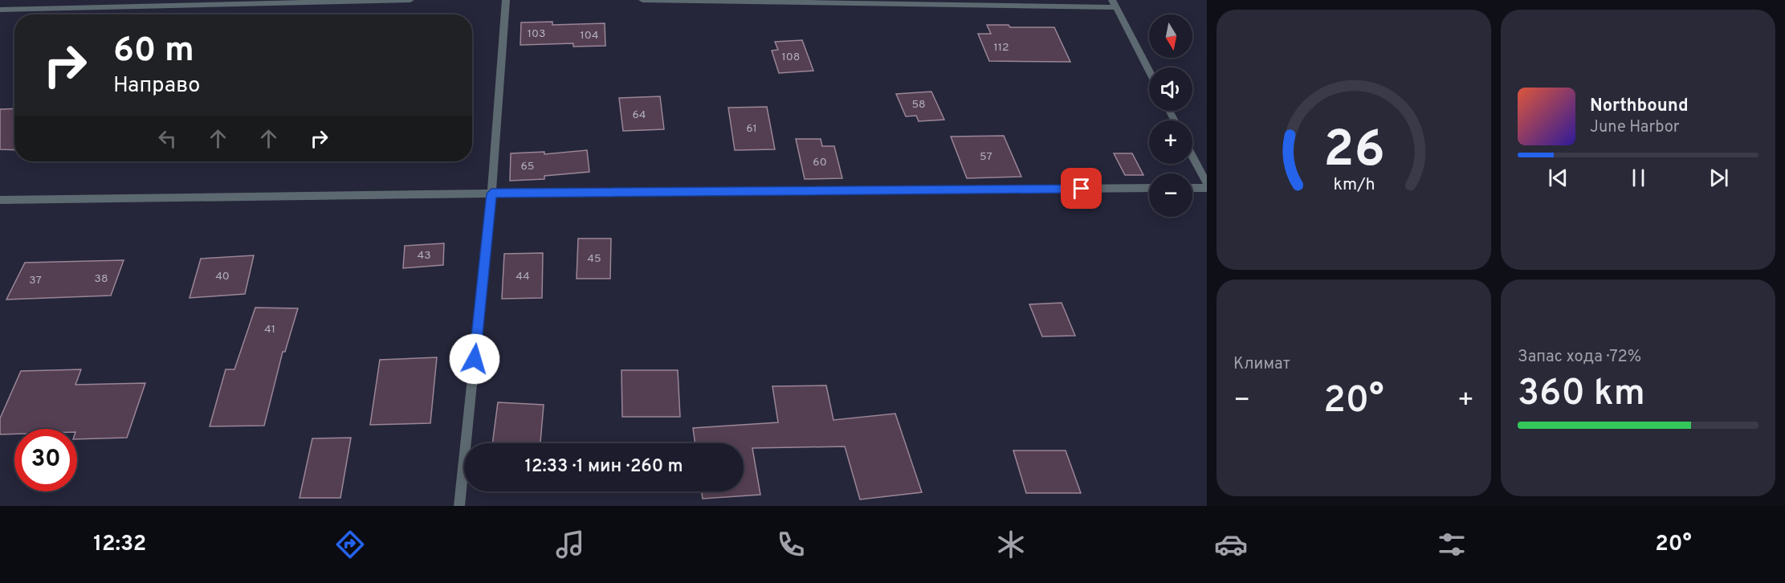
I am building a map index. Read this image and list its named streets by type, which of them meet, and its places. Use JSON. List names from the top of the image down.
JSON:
{
  "house_numbers": [
    "103",
    "104",
    "112",
    "108",
    "58",
    "64",
    "61",
    "57",
    "60",
    "65",
    "43",
    "45",
    "40",
    "44",
    "38",
    "37",
    "41"
  ],
  "north": "bottom",
  "page": {
    "map_buttons": ["+", "−"],
    "turn": ["60 m", "Направо"],
    "song": ["Northbound", "June Harbor"],
    "tile": [
      "Климат",
      ["Запас хода · 72%", "360 km"]
    ],
    "heat": ["−", "20°", "+"],
    "limit": "30",
    "trip": "12:33 · 1 мин · 260 m",
    "tabs": ["12:32", "20°"],
    "gauge": ["26", "km/h"]
  }
}
